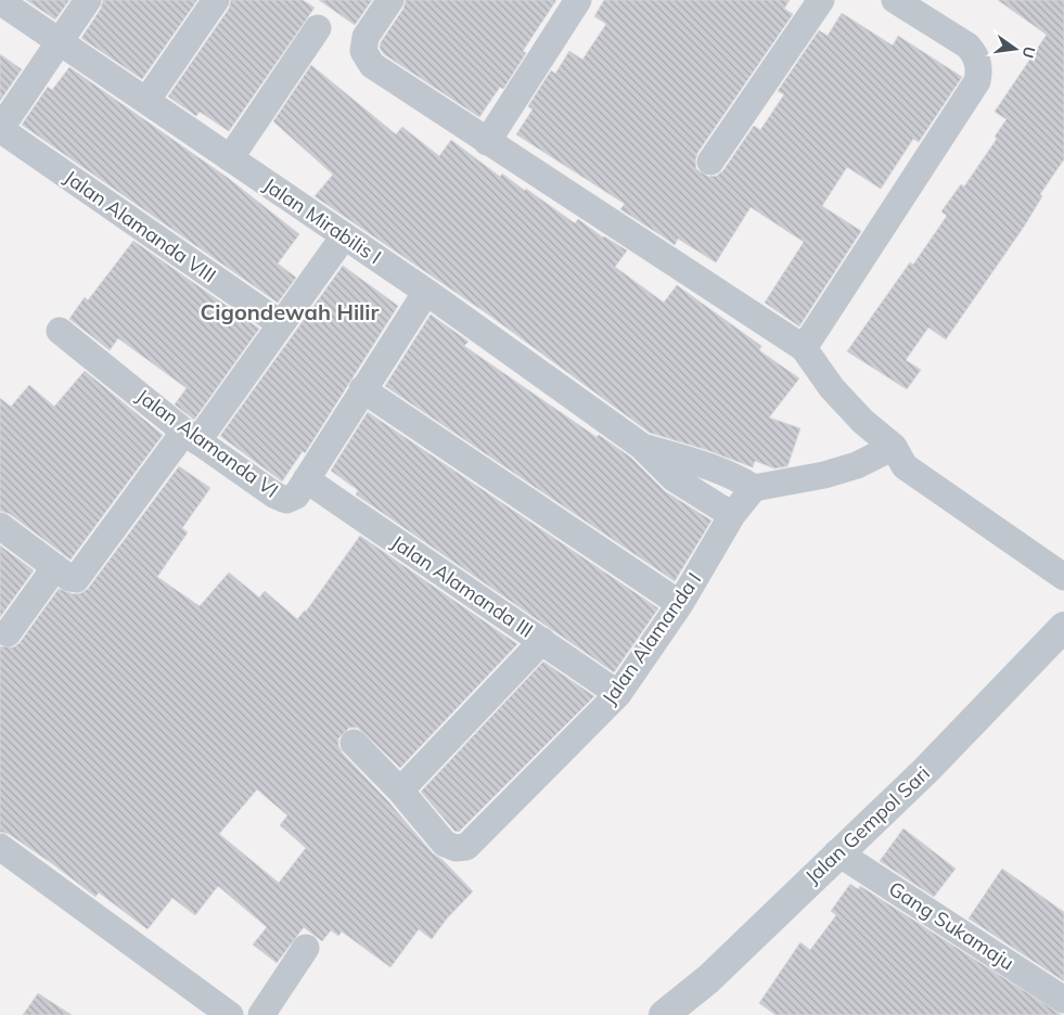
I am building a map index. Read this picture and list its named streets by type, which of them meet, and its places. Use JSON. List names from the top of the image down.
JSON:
{
  "streets": {
    "street": [
      "Jalan Mirabilis I",
      "Jalan Alamanda VIII",
      "Jalan Alamanda VI",
      "Jalan Alamanda III",
      "Jalan Alamanda I",
      "Jalan Gempol Sari",
      "Gang Sukamaju"
    ]
  },
  "crossings": [
    ["Jalan Mirabilis I", "Jalan Alamanda VI"],
    ["Jalan Mirabilis I", "Jalan Alamanda I"],
    ["Jalan Alamanda VI", "Jalan Alamanda III"],
    ["Jalan Alamanda III", "Jalan Alamanda I"],
    ["Jalan Gempol Sari", "Gang Sukamaju"]
  ],
  "districts": ["Cigondewah Hilir"],
  "north": "right"
}
